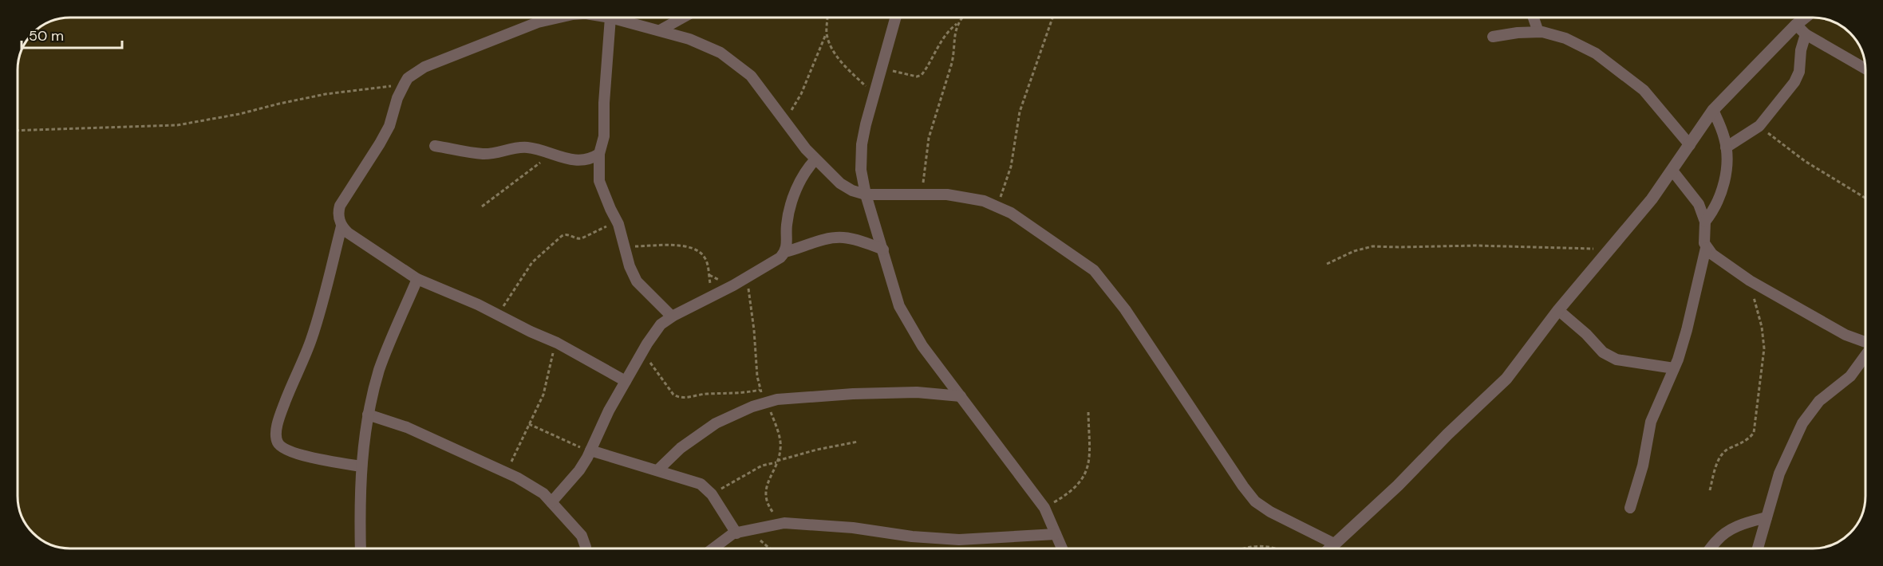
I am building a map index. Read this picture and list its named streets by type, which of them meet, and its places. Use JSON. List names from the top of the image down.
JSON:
{
  "scale_bar": "50 m"
}
